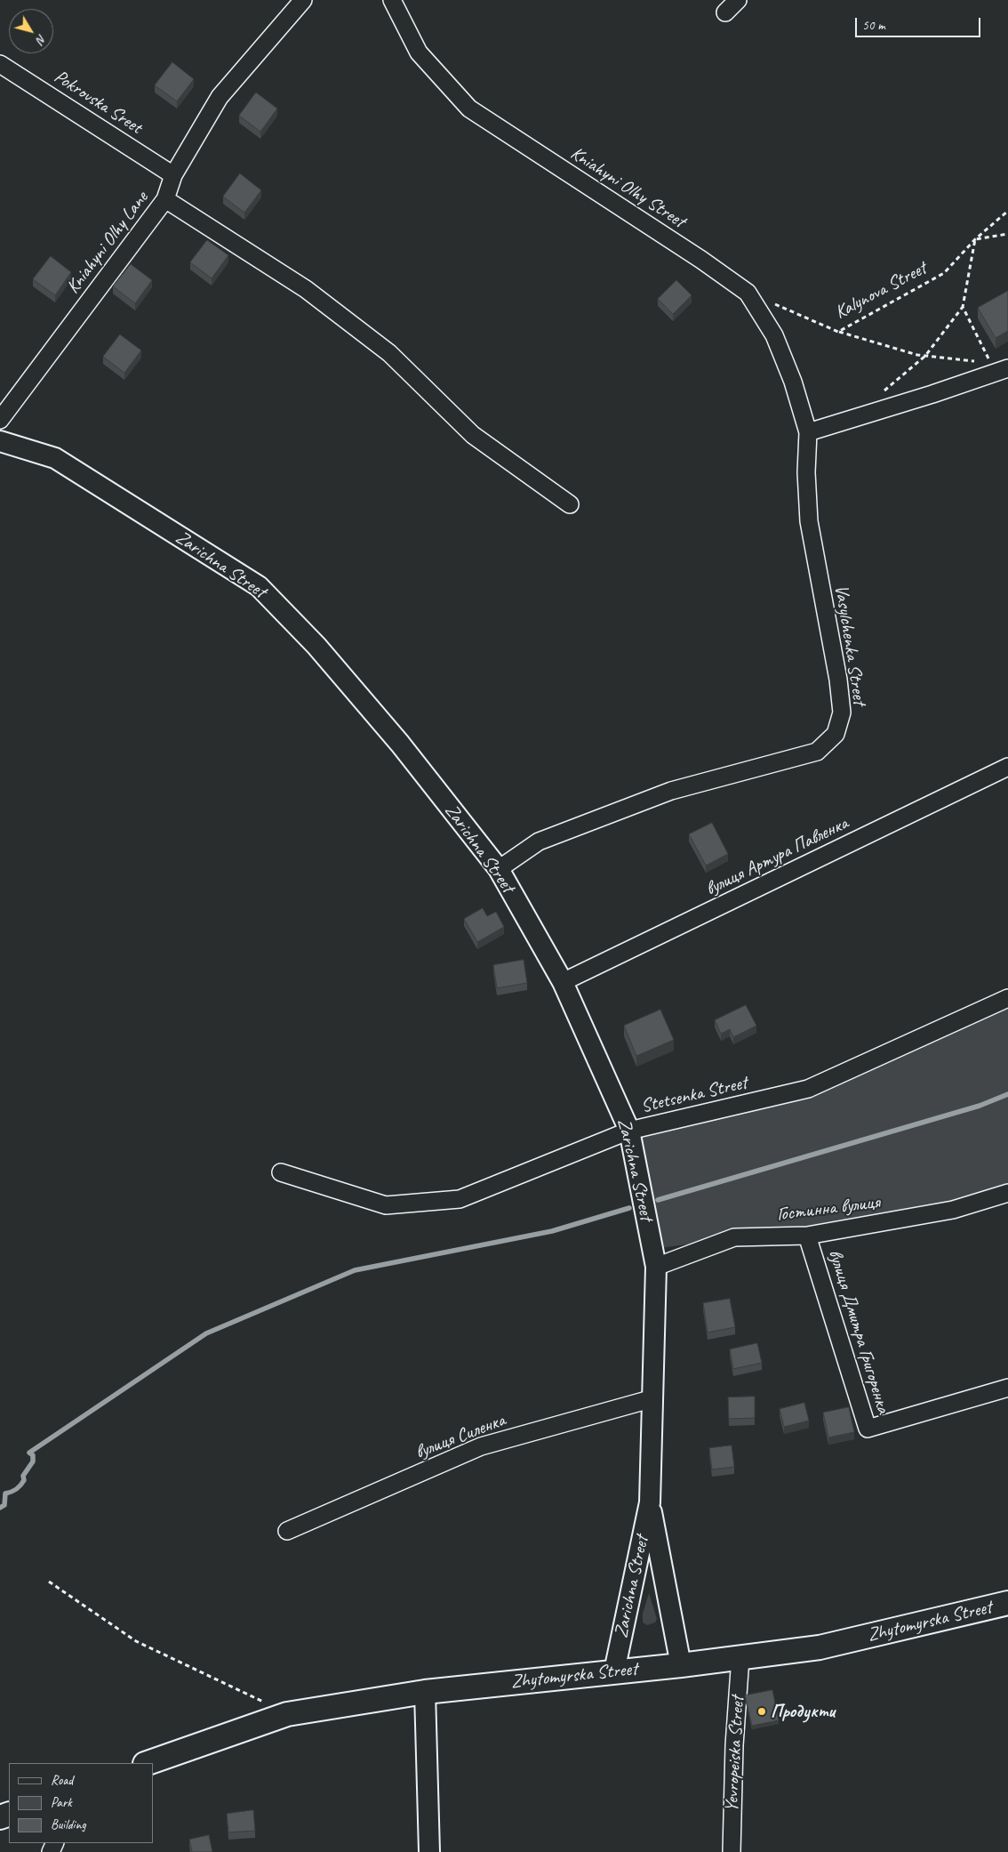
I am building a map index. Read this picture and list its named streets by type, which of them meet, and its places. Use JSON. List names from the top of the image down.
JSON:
{
  "streets": {
    "main road": ["Zhytomyrska Street"],
    "street": [
      "Pokrovska Sreet",
      "Kniahyni Olhy Street",
      "Kniahyni Olhy Lane",
      "Zarichna Street",
      "Vasylchenka Street",
      "вулиця Артура Павленка",
      "Stetsenka Street",
      "Гостинна вулиця",
      "вулиця Дмитра Григоренка",
      "вулиця Силенка",
      "Yevropeiska Street"
    ],
    "path": ["Kalynova Street"]
  },
  "crossings": [
    ["Pokrovska Sreet", "Kniahyni Olhy Lane"],
    ["Kniahyni Olhy Street", "Kalynova Street"],
    ["Kniahyni Olhy Street", "Vasylchenka Street"],
    ["Zarichna Street", "Vasylchenka Street"],
    ["Zarichna Street", "вулиця Артура Павленка"],
    ["Zarichna Street", "Stetsenka Street"],
    ["Zarichna Street", "Гостинна вулиця"],
    ["Zarichna Street", "вулиця Силенка"],
    ["Zarichna Street", "Zhytomyrska Street"],
    ["Гостинна вулиця", "вулиця Дмитра Григоренка"],
    ["Zhytomyrska Street", "Yevropeiska Street"]
  ],
  "places": ["Продукти"],
  "legend": ["Road", "Park", "Building"],
  "scale_bar": "50 m",
  "north": "bottom right"
}
